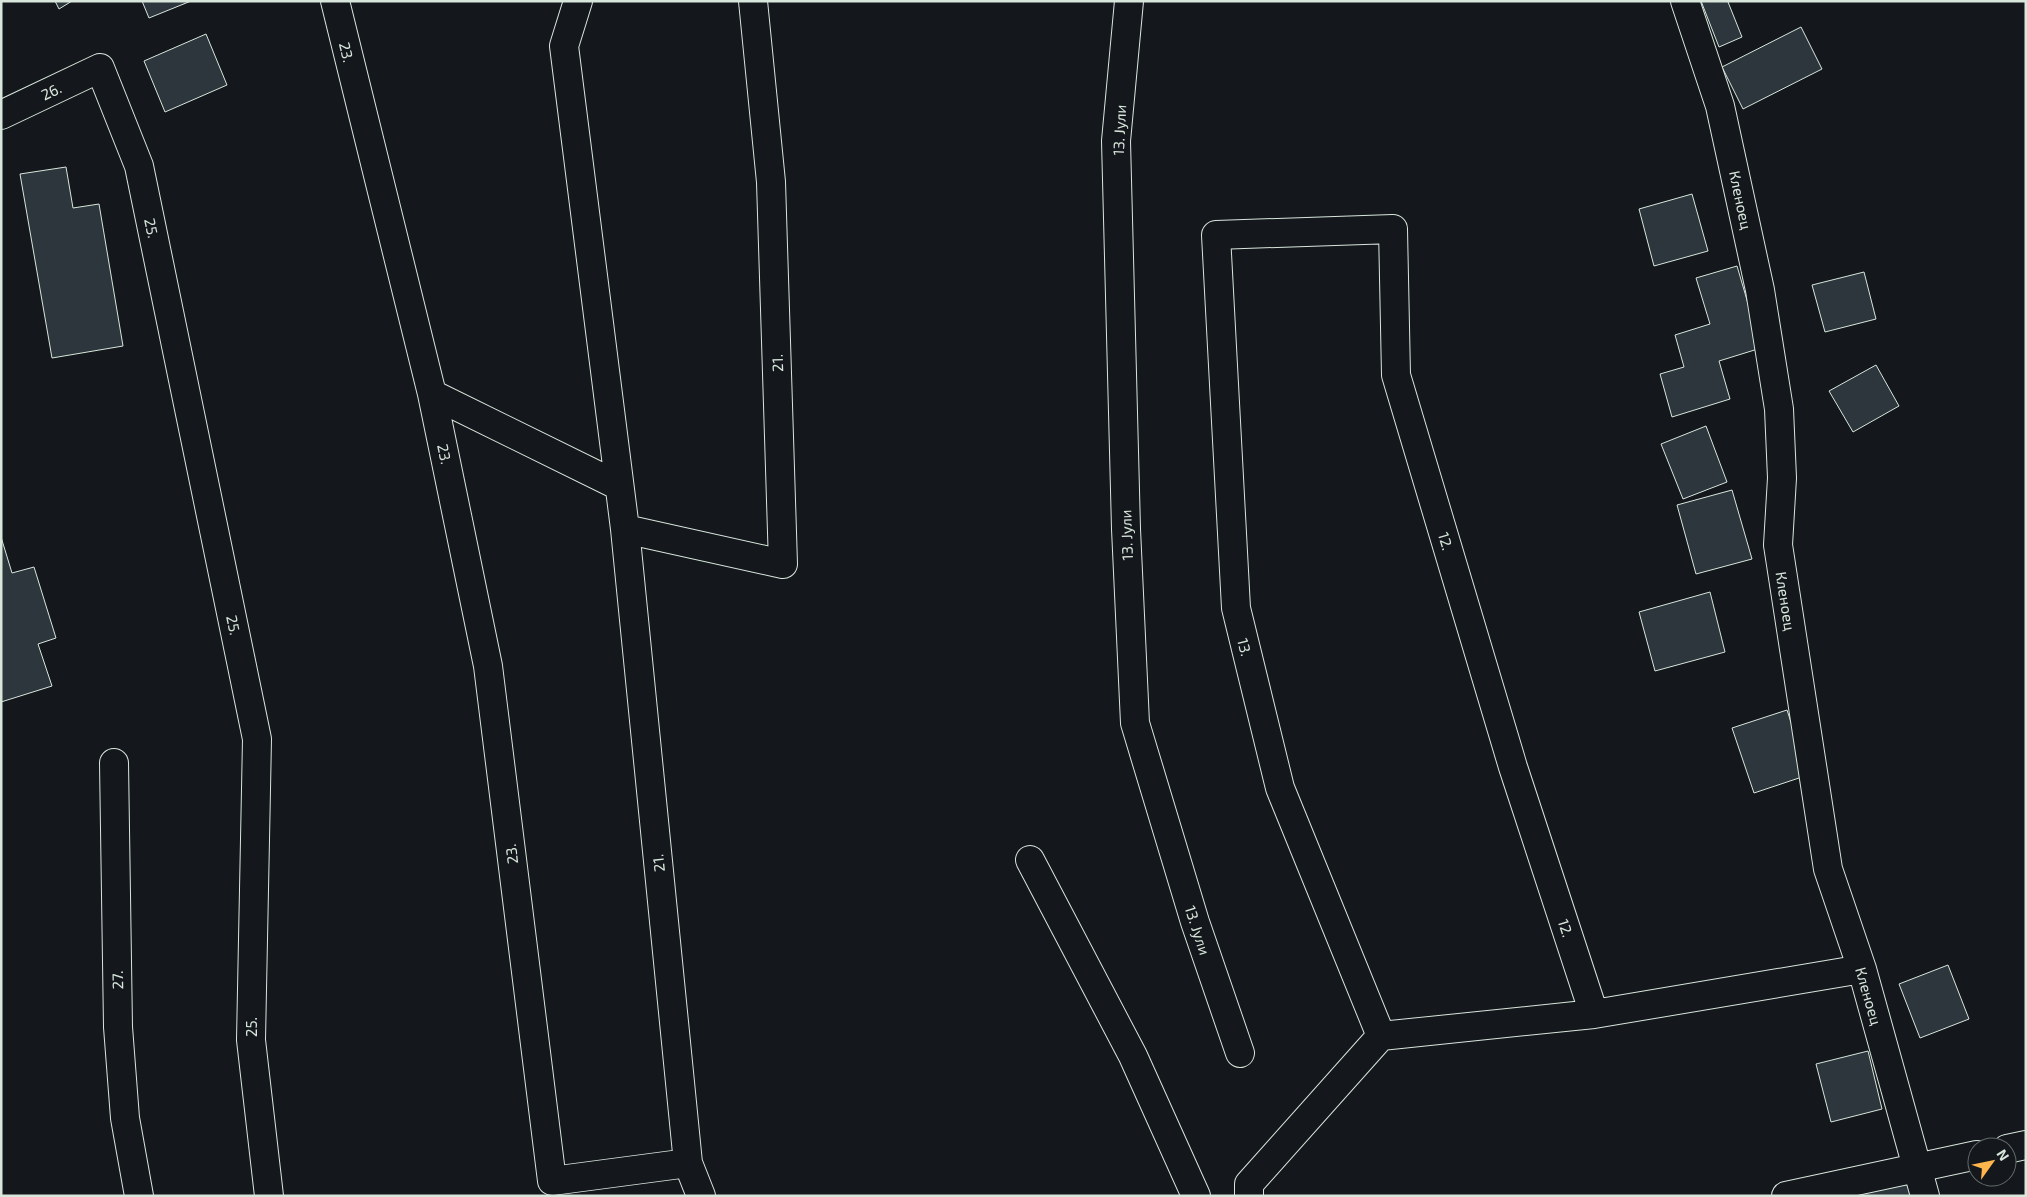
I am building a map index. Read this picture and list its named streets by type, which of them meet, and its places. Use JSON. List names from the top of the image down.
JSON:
{
  "streets": {
    "street": [
      "23.",
      "26.",
      "13. Јули",
      "Кленоец",
      "25.",
      "21.",
      "12.",
      "13.",
      "27."
    ]
  },
  "crossings": [
    ["23.", "21."],
    ["26.", "25."],
    ["12.", "13."]
  ],
  "north": "top right"
}
